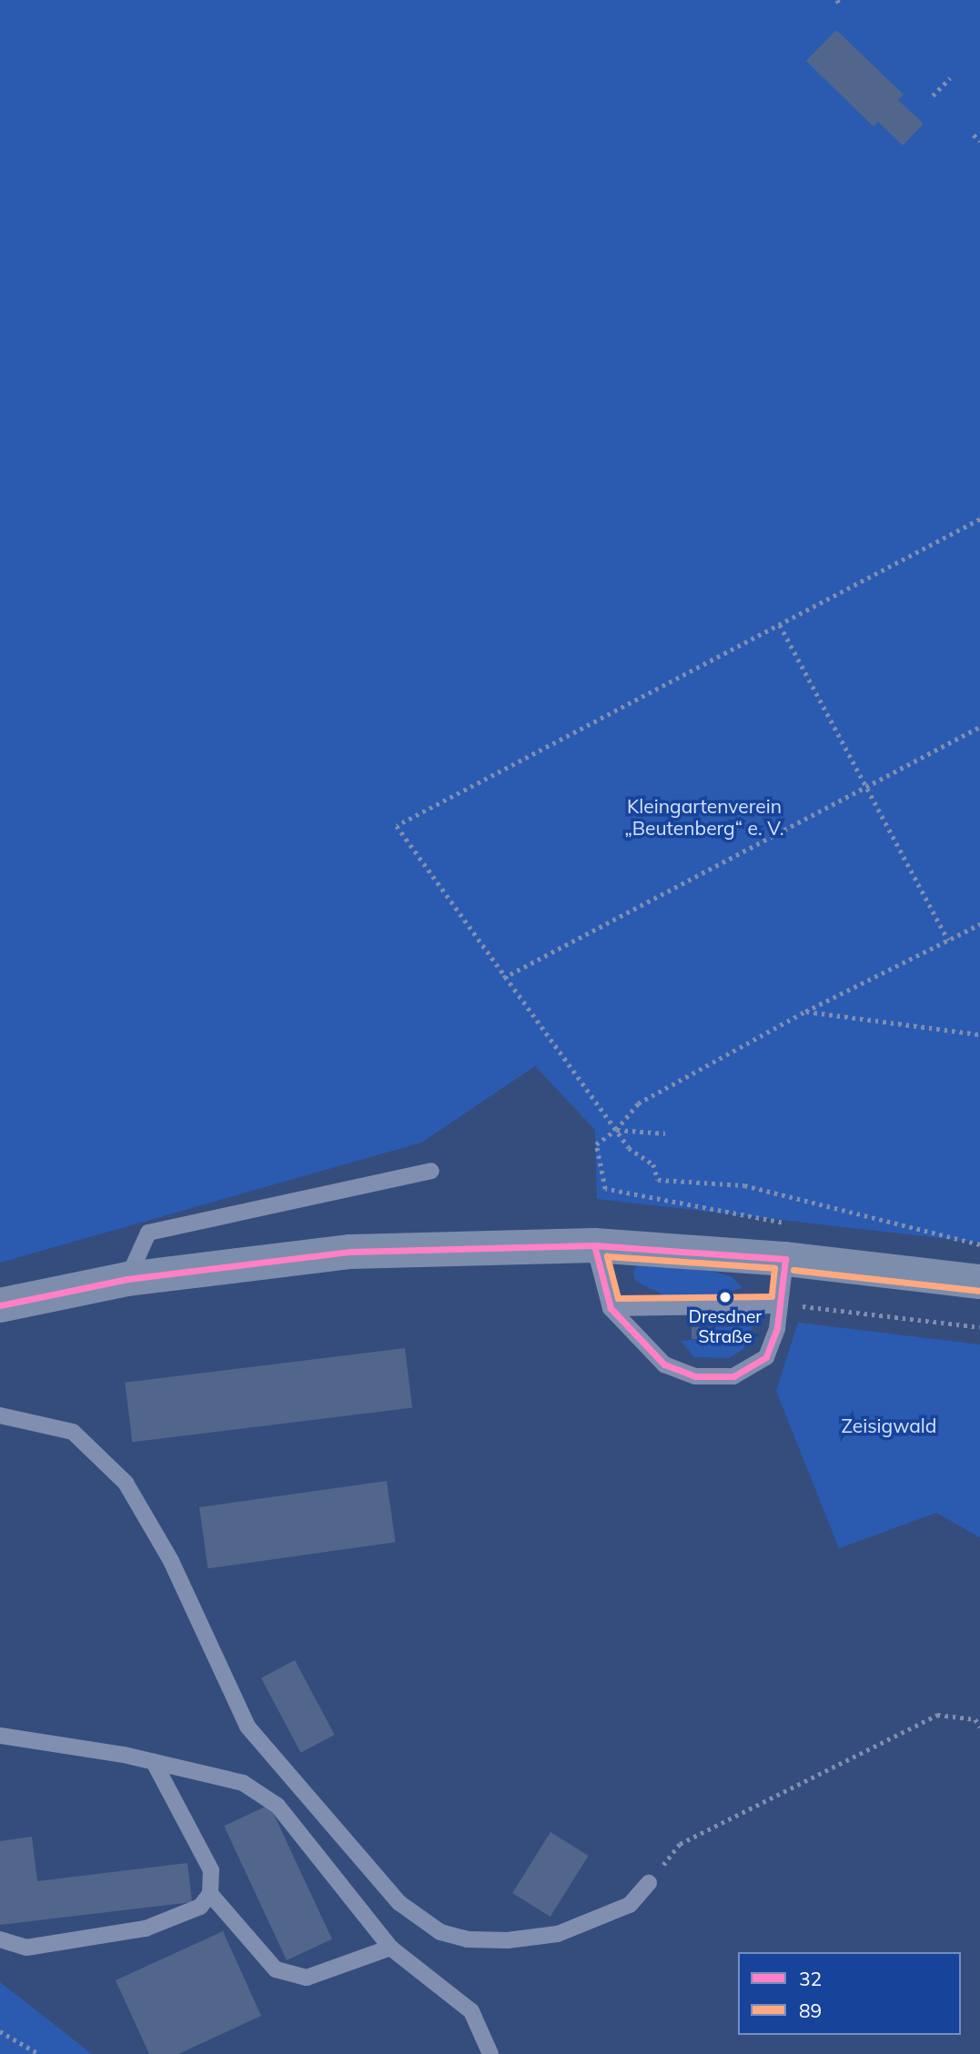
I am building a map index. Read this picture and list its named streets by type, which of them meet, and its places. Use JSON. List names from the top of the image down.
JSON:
{
  "parks": ["Kleingartenverein „Beutenberg“ e. V.", "Zeisigwald"],
  "places": ["Dresdner Straße"],
  "lines": ["transit line 32", "transit line 89"],
  "legend": ["32", "89"]
}
